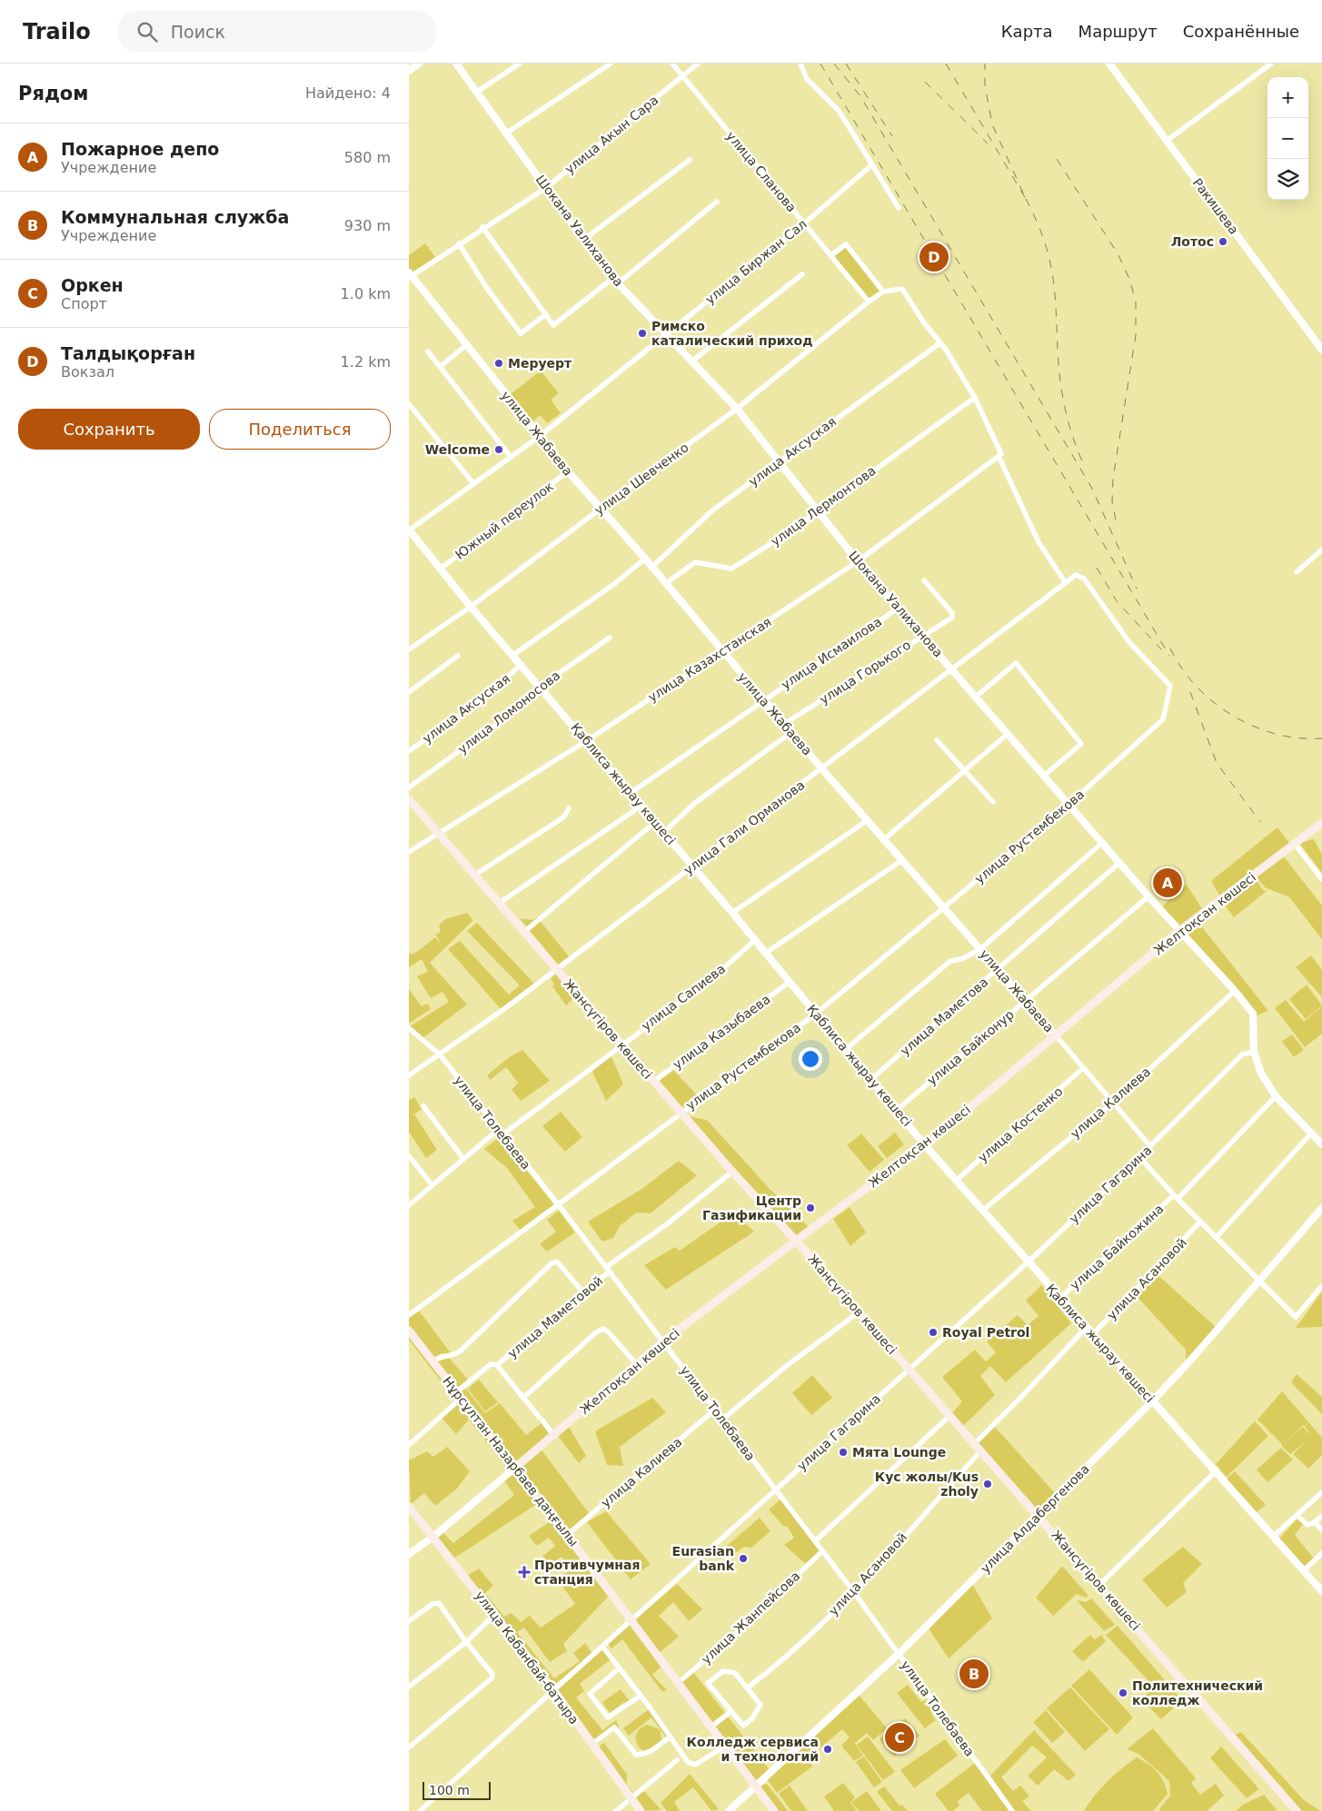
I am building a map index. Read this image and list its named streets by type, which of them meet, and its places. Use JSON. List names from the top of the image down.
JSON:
{
  "streets": {
    "main road": [
      "Желтоқсан көшесі",
      "Жансүгіров көшесі",
      "Нұрсұлтан Назарбаев даңғылы",
      "улица Кабанбай-батыра"
    ],
    "street": [
      "улица Акын Сара",
      "улица Сланова",
      "Ракишева",
      "Шокана Уалиханова",
      "улица Биржан Сал",
      "улица Жабаева",
      "улица Аксуская",
      "улица Шевченко",
      "улица Лермонтова",
      "Южный переулок",
      "улица Исмаилова",
      "улица Казахстанская",
      "улица Горького",
      "улица Ломоносова",
      "Қаблиса жырау көшесі",
      "улица Гали Орманова",
      "улица Рустембекова",
      "улица Сапиева",
      "улица Маметова",
      "улица Казыбаева",
      "улица Байконур",
      "улица Калиева",
      "улица Толебаева",
      "улица Костенко",
      "улица Гагарина",
      "улица Байкожина",
      "улица Асановой",
      "улица Маметовой",
      "улица Алдабергенова",
      "улица Жанпейсова"
    ]
  },
  "crossings": [
    ["улица Акын Сара", "улица Сланова"],
    ["улица Акын Сара", "Шокана Уалиханова"],
    ["улица Акын Сара", "улица Жабаева"],
    ["улица Сланова", "улица Биржан Сал"],
    ["улица Сланова", "улица Шевченко"],
    ["Шокана Уалиханова", "улица Биржан Сал"],
    ["Шокана Уалиханова", "улица Аксуская"],
    ["Шокана Уалиханова", "улица Шевченко"],
    ["Шокана Уалиханова", "улица Лермонтова"],
    ["Шокана Уалиханова", "улица Исмаилова"],
    ["Шокана Уалиханова", "улица Казахстанская"],
    ["Шокана Уалиханова", "улица Горького"],
    ["Шокана Уалиханова", "улица Гали Орманова"],
    ["Шокана Уалиханова", "улица Рустембекова"],
    ["Шокана Уалиханова", "Желтоқсан көшесі"],
    ["Шокана Уалиханова", "улица Маметова"],
    ["Шокана Уалиханова", "улица Байконур"],
    ["Шокана Уалиханова", "улица Калиева"],
    ["Шокана Уалиханова", "улица Гагарина"],
    ["Шокана Уалиханова", "улица Байкожина"],
    ["улица Биржан Сал", "улица Жабаева"],
    ["улица Биржан Сал", "Қаблиса жырау көшесі"],
    ["улица Жабаева", "улица Аксуская"],
    ["улица Жабаева", "улица Шевченко"],
    ["улица Жабаева", "улица Лермонтова"],
    ["улица Жабаева", "Южный переулок"],
    ["улица Жабаева", "улица Исмаилова"],
    ["улица Жабаева", "улица Казахстанская"],
    ["улица Жабаева", "улица Горького"],
    ["улица Жабаева", "улица Гали Орманова"],
    ["улица Жабаева", "улица Рустембекова"],
    ["улица Жабаева", "Желтоқсан көшесі"],
    ["улица Жабаева", "улица Маметова"],
    ["улица Жабаева", "улица Байконур"],
    ["улица Жабаева", "улица Калиева"],
    ["улица Жабаева", "улица Костенко"],
    ["улица Жабаева", "улица Гагарина"],
    ["улица Аксуская", "Қаблиса жырау көшесі"],
    ["улица Шевченко", "Қаблиса жырау көшесі"],
    ["Южный переулок", "Қаблиса жырау көшесі"],
    ["улица Исмаилова", "Қаблиса жырау көшесі"],
    ["улица Казахстанская", "Қаблиса жырау көшесі"],
    ["улица Казахстанская", "Жансүгіров көшесі"],
    ["улица Ломоносова", "Қаблиса жырау көшесі"],
    ["Қаблиса жырау көшесі", "улица Гали Орманова"],
    ["Қаблиса жырау көшесі", "улица Рустембекова"],
    ["Қаблиса жырау көшесі", "Желтоқсан көшесі"],
    ["Қаблиса жырау көшесі", "улица Сапиева"],
    ["Қаблиса жырау көшесі", "улица Маметова"],
    ["Қаблиса жырау көшесі", "улица Казыбаева"],
    ["Қаблиса жырау көшесі", "улица Байконур"],
    ["Қаблиса жырау көшесі", "улица Калиева"],
    ["Қаблиса жырау көшесі", "улица Костенко"],
    ["Қаблиса жырау көшесі", "улица Гагарина"],
    ["Қаблиса жырау көшесі", "улица Байкожина"],
    ["Қаблиса жырау көшесі", "улица Асановой"],
    ["Қаблиса жырау көшесі", "улица Алдабергенова"],
    ["улица Гали Орманова", "улица Рустембекова"],
    ["улица Гали Орманова", "Жансүгіров көшесі"],
    ["улица Гали Орманова", "улица Толебаева"],
    ["улица Рустембекова", "Жансүгіров көшесі"],
    ["улица Рустембекова", "улица Толебаева"],
    ["Желтоқсан көшесі", "Жансүгіров көшесі"],
    ["Желтоқсан көшесі", "улица Толебаева"],
    ["Желтоқсан көшесі", "Нұрсұлтан Назарбаев даңғылы"],
    ["улица Сапиева", "Жансүгіров көшесі"],
    ["улица Сапиева", "улица Толебаева"],
    ["Жансүгіров көшесі", "улица Казыбаева"],
    ["Жансүгіров көшесі", "улица Гагарина"],
    ["Жансүгіров көшесі", "улица Асановой"],
    ["Жансүгіров көшесі", "улица Маметовой"],
    ["Жансүгіров көшесі", "улица Алдабергенова"],
    ["улица Калиева", "улица Толебаева"],
    ["улица Калиева", "Нұрсұлтан Назарбаев даңғылы"],
    ["улица Толебаева", "улица Гагарина"],
    ["улица Толебаева", "улица Асановой"],
    ["улица Толебаева", "улица Маметовой"],
    ["улица Толебаева", "улица Алдабергенова"],
    ["улица Толебаева", "улица Жанпейсова"],
    ["улица Гагарина", "Нұрсұлтан Назарбаев даңғылы"],
    ["улица Гагарина", "улица Кабанбай-батыра"],
    ["улица Маметовой", "Нұрсұлтан Назарбаев даңғылы"],
    ["Нұрсұлтан Назарбаев даңғылы", "улица Алдабергенова"],
    ["Нұрсұлтан Назарбаев даңғылы", "улица Жанпейсова"]
  ],
  "places": {
    "other": [
      "Лотос",
      "Римско каталический приход",
      "Меруерт",
      "Welcome",
      "Центр Газификации",
      "Royal Petrol",
      "Мята Lounge",
      "Кус жолы/Kus zholy",
      "Eurasian bank",
      "Политехнический колледж",
      "Колледж сервиса и технологий"
    ],
    "health": ["Противчумная станция"]
  },
  "scale_bar": "100 m",
  "page": {
    "header": "Trailo",
    "search": "Поиск",
    "nav": ["Карта", "Маршрут", "Сохранённые"],
    "heading": ["Рядом", "Найдено: 4"],
    "map_buttons": ["+", "−"],
    "list": [
      {
        "mark": "A",
        "name": "Пожарное депо",
        "note": "Учреждение",
        "value": "580 m"
      },
      {
        "mark": "B",
        "name": "Коммунальная служба",
        "note": "Учреждение",
        "value": "930 m"
      },
      {
        "mark": "C",
        "name": "Оркен",
        "note": "Спорт",
        "value": "1.0 km"
      },
      {
        "mark": "D",
        "name": "Талдықорған",
        "note": "Вокзал",
        "value": "1.2 km"
      }
    ],
    "pins": [
      "D",
      "A",
      "B",
      "C"
    ],
    "buttons": ["Сохранить", "Поделиться"],
    "scale": "100 m"
  }
}
